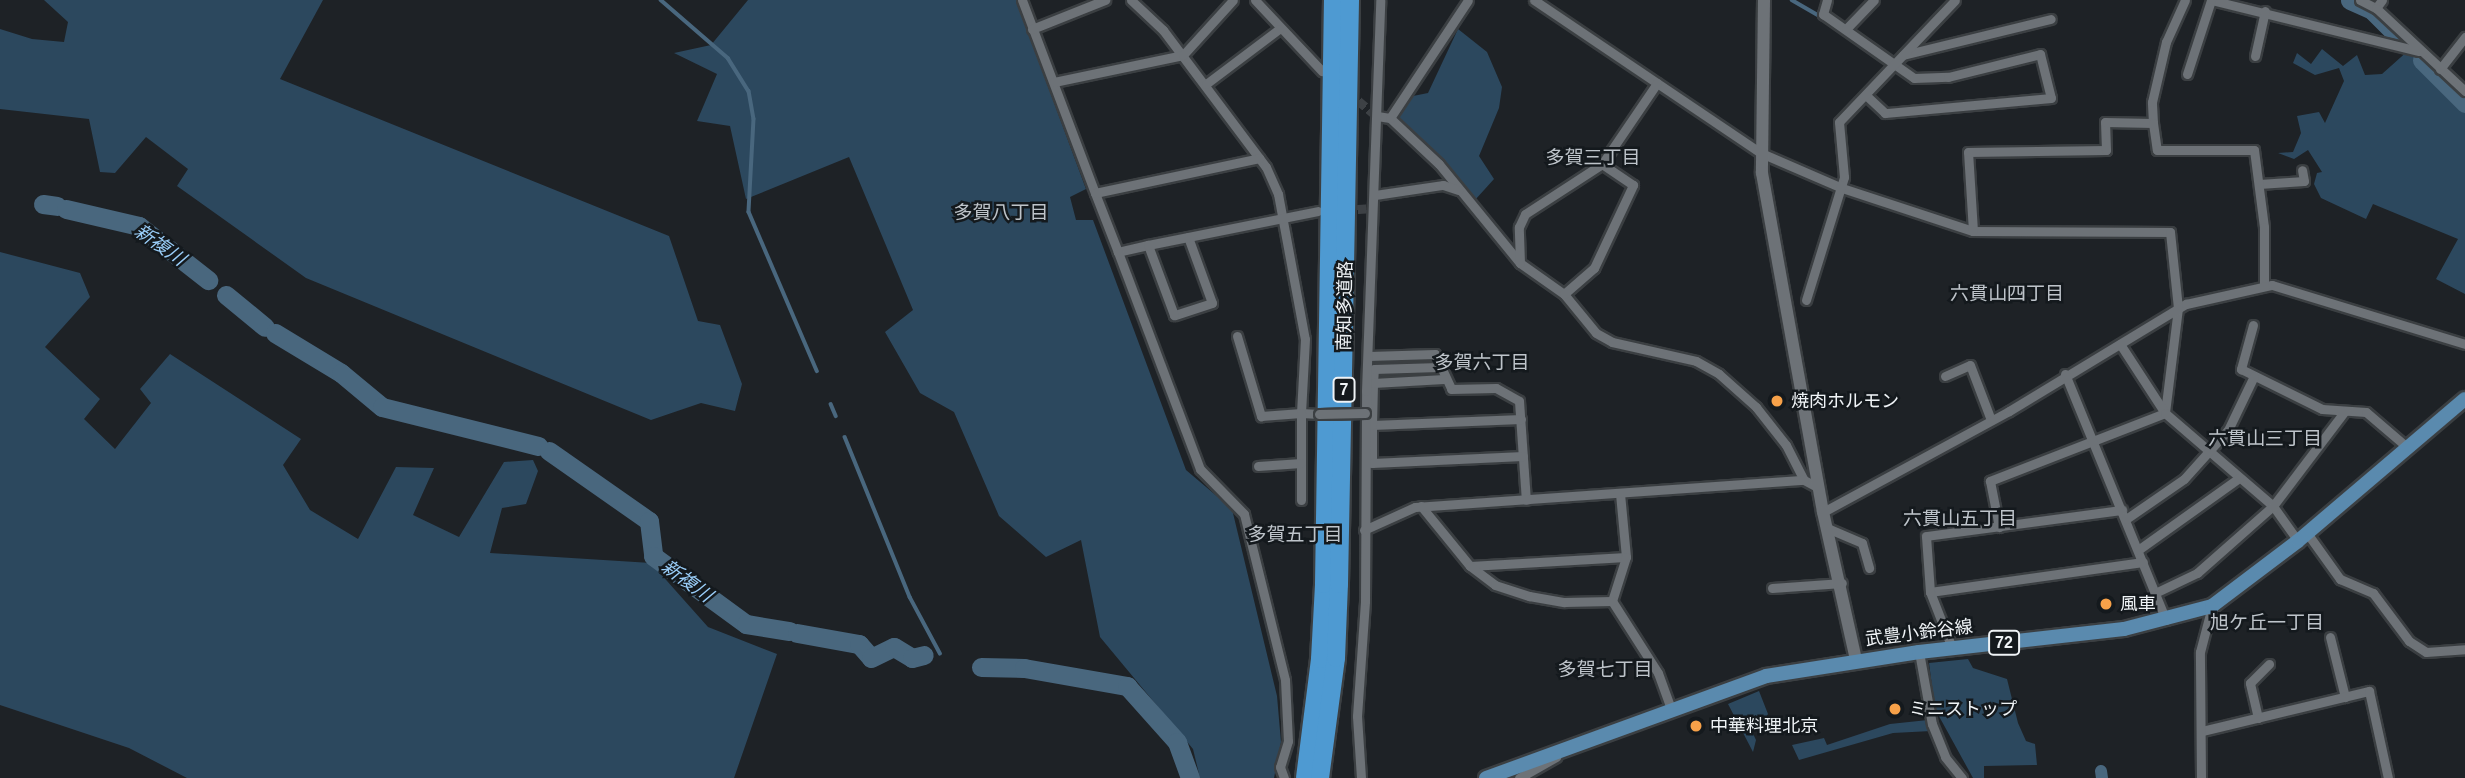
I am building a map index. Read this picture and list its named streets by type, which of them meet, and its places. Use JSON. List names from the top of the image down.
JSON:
{
  "streets": {
    "highway": ["南知多道路", "7"],
    "main road": ["武豊小鈴谷線", "72"]
  },
  "districts": [
    "多賀三丁目",
    "多賀八丁目",
    "六貫山四丁目",
    "多賀六丁目",
    "六貫山三丁目",
    "六貫山五丁目",
    "多賀五丁目",
    "旭ケ丘一丁目",
    "多賀七丁目"
  ],
  "water": ["新複川"],
  "places": [
    "焼肉ホルモン",
    "風車",
    "ミニストップ",
    "中華料理北京"
  ]
}
